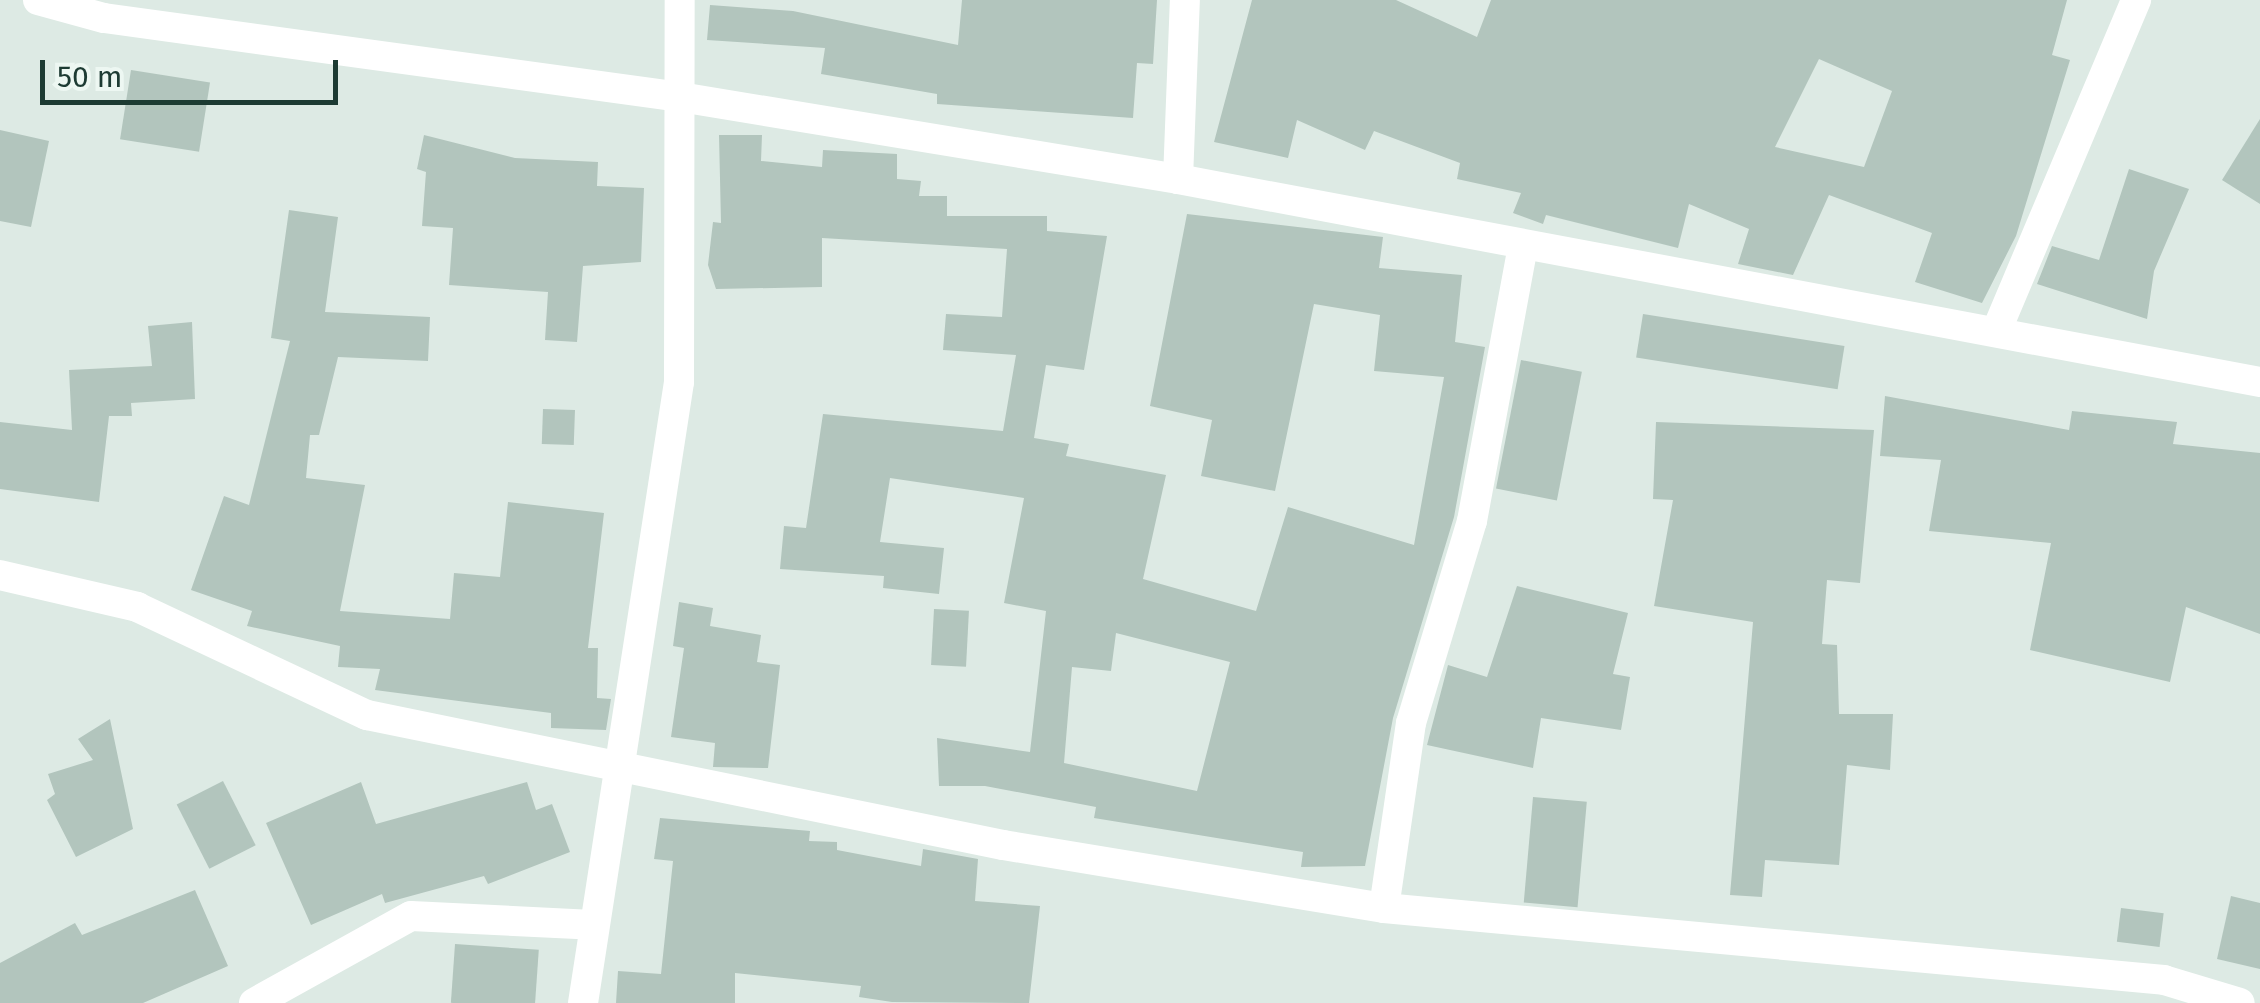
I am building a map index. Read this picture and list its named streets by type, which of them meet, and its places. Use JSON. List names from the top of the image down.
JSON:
{
  "scale_bar": "50 m"
}
